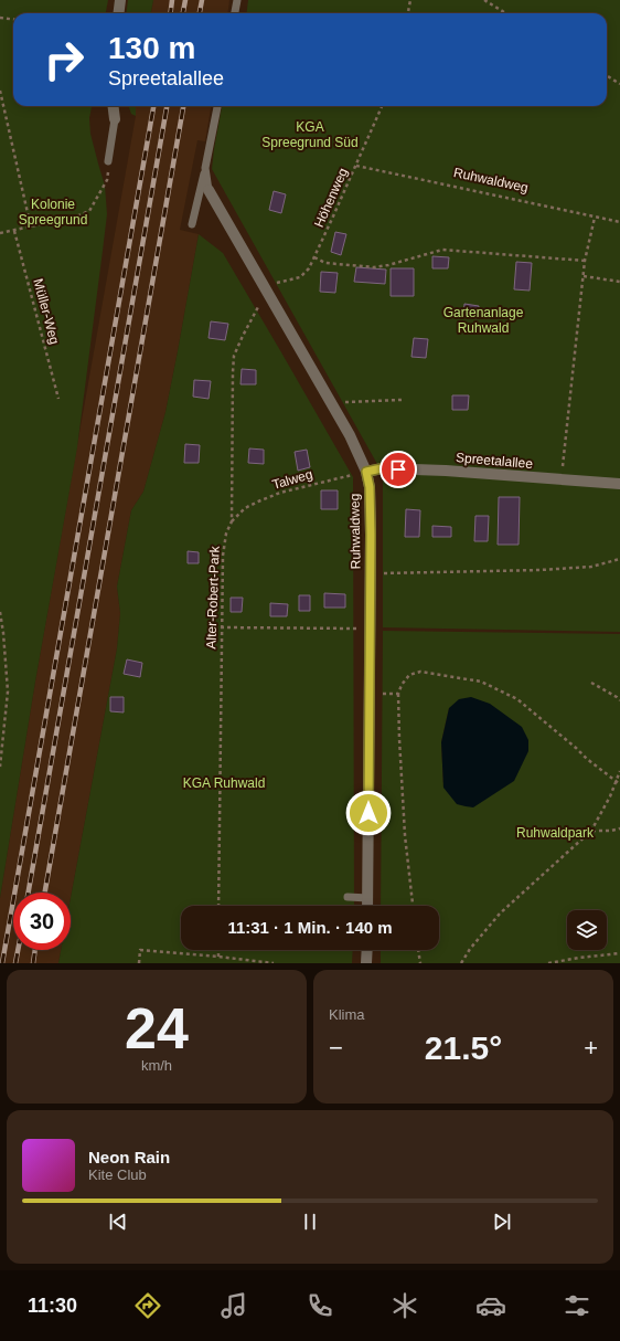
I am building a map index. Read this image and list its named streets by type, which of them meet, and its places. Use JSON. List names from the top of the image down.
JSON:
{
  "streets": {
    "street": ["Ruhwaldweg", "Spreetalallee"],
    "path": [
      "Höhenweg",
      "Müller-Weg",
      "Talweg",
      "Alter-Robert-Park"
    ]
  },
  "crossings": [
    ["Ruhwaldweg", "Höhenweg"],
    ["Ruhwaldweg", "Spreetalallee"],
    ["Ruhwaldweg", "Talweg"],
    ["Ruhwaldweg", "Alter-Robert-Park"],
    ["Spreetalallee", "Talweg"],
    ["Talweg", "Alter-Robert-Park"]
  ],
  "parks": [
    "KGA Spreegrund Süd",
    "Kolonie Spreegrund",
    "Gartenanlage Ruhwald",
    "KGA Ruhwald",
    "Ruhwaldpark"
  ],
  "page": {
    "turn": ["130 m", "Spreetalallee"],
    "limit": "30",
    "trip": "11:31 · 1 Min. · 140 m",
    "tile": [
      ["24", "km/h"],
      "Klima"
    ],
    "heat": ["−", "21.5°", "+"],
    "song": ["Neon Rain", "Kite Club"],
    "tabs": "11:30"
  }
}
